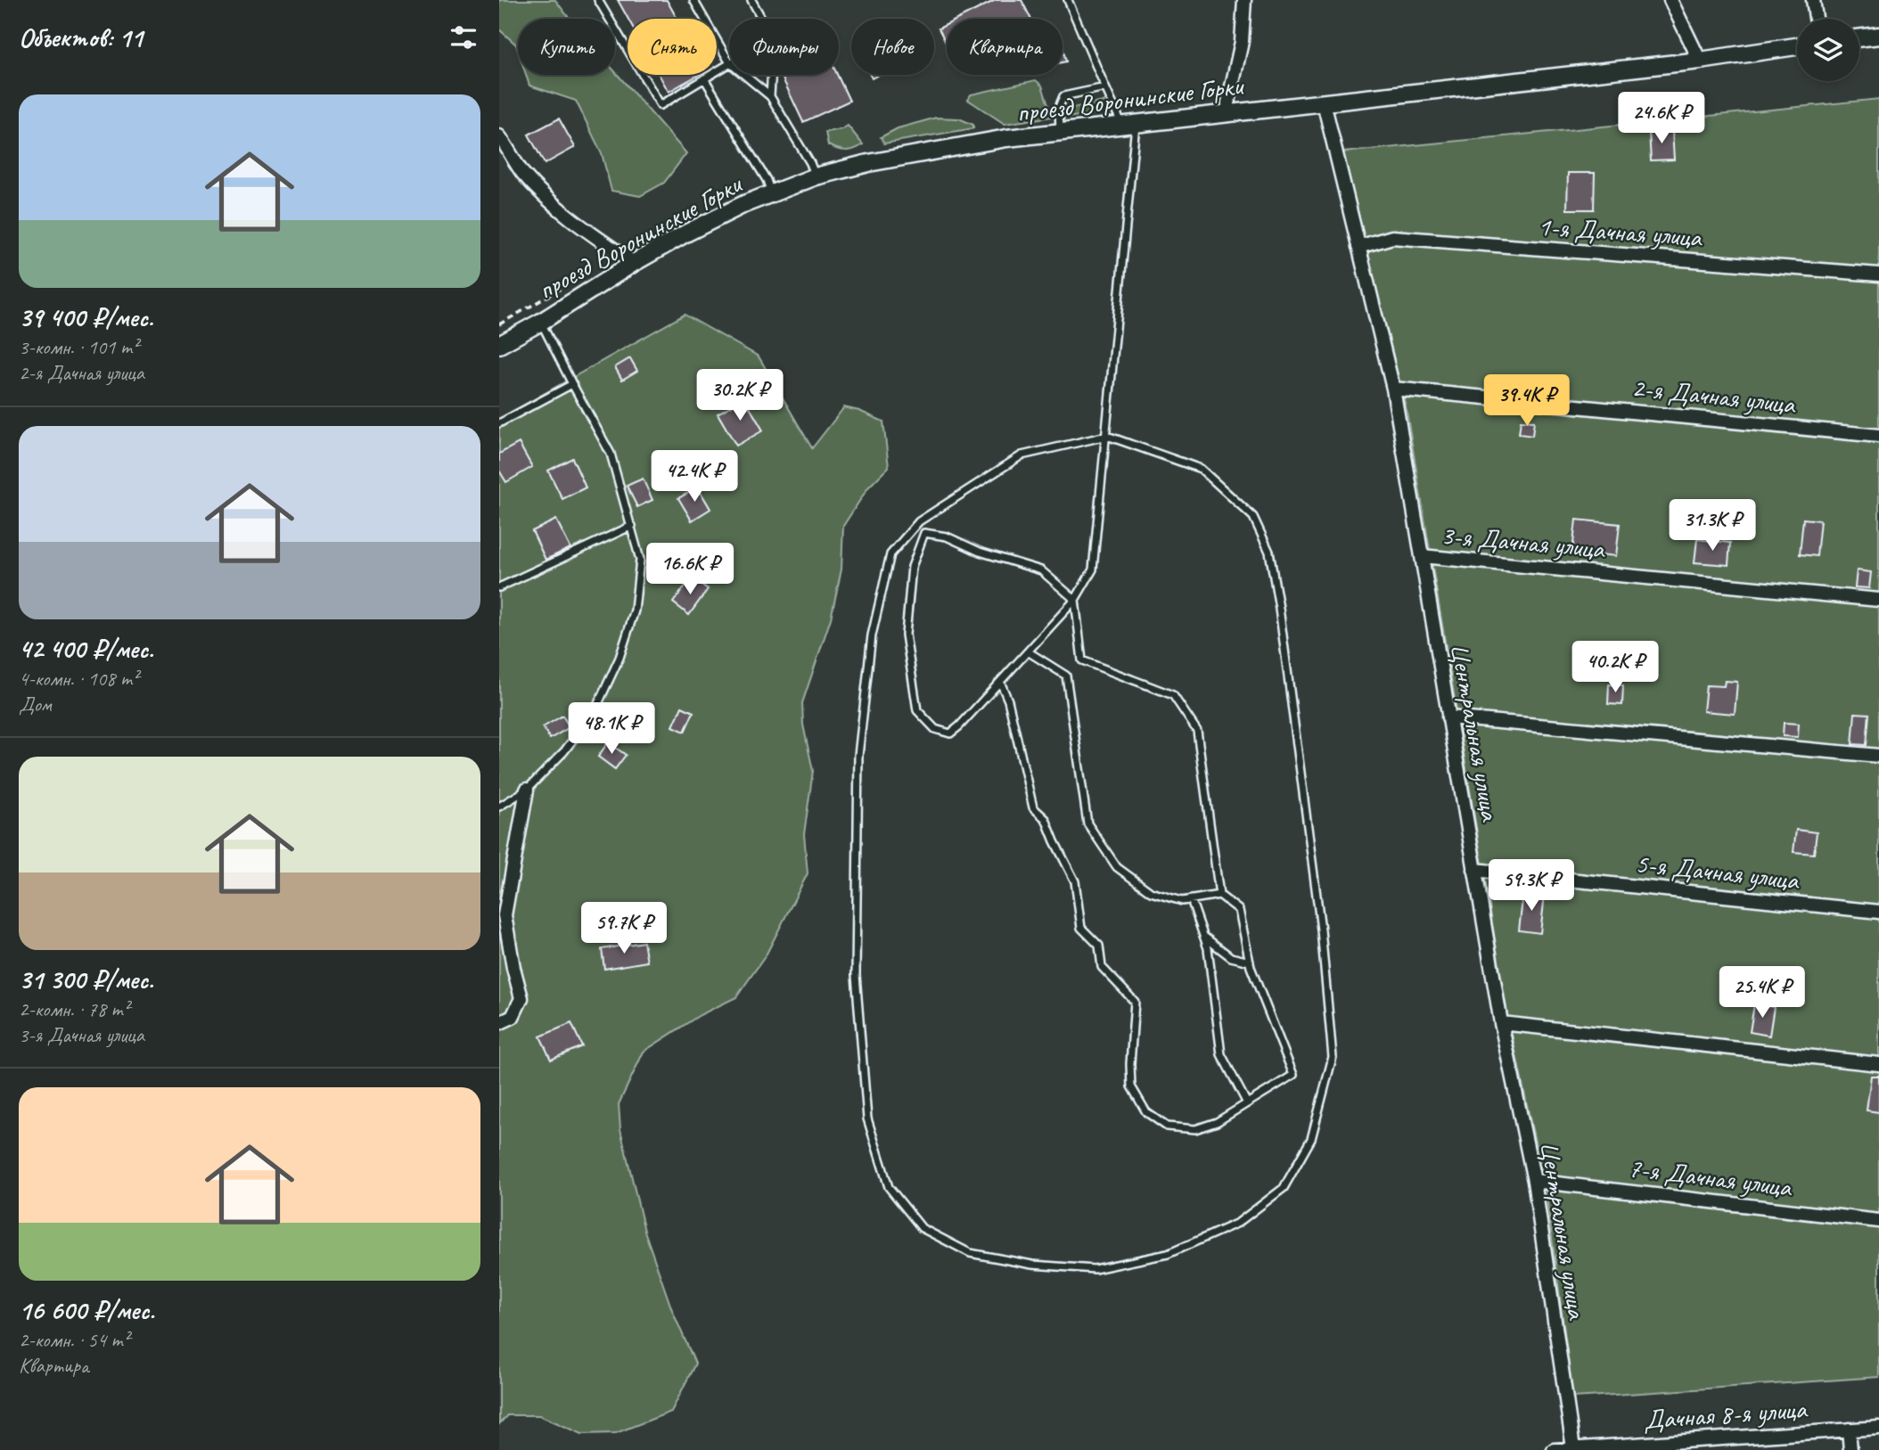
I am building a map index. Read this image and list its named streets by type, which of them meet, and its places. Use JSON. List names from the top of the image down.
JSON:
{
  "streets": {
    "street": [
      "проезд Воронинские Горки",
      "1-я Дачная улица",
      "2-я Дачная улица",
      "3-я Дачная улица",
      "Центральная улица",
      "5-я Дачная улица",
      "7-я Дачная улица",
      "Дачная 8-я улица"
    ]
  },
  "crossings": [
    ["проезд Воронинские Горки", "Центральная улица"],
    ["1-я Дачная улица", "Центральная улица"],
    ["2-я Дачная улица", "Центральная улица"],
    ["3-я Дачная улица", "Центральная улица"],
    ["Центральная улица", "5-я Дачная улица"],
    ["Центральная улица", "7-я Дачная улица"],
    ["Центральная улица", "Дачная 8-я улица"]
  ],
  "page": {
    "heading": "Объектов: 11",
    "chip": [
      "Купить",
      "Снять",
      "Фильтры",
      "Новое",
      "Квартира"
    ],
    "list": [
      {
        "name": "39 400 ₽/мес.",
        "note": "3-комн. · 101 m² · 2-я Дачная улица"
      },
      {
        "name": "42 400 ₽/мес.",
        "note": "4-комн. · 108 m² · Дом"
      },
      {
        "name": "31 300 ₽/мес.",
        "note": "2-комн. · 78 m² · 3-я Дачная улица"
      },
      {
        "name": "16 600 ₽/мес.",
        "note": "2-комн. · 54 m² · Квартира"
      }
    ],
    "price": [
      "24.6K ₽",
      "30.2K ₽",
      "39.4K ₽",
      "42.4K ₽",
      "31.3K ₽",
      "16.6K ₽",
      "40.2K ₽",
      "48.1K ₽",
      "59.3K ₽",
      "59.7K ₽",
      "25.4K ₽"
    ]
  }
}
